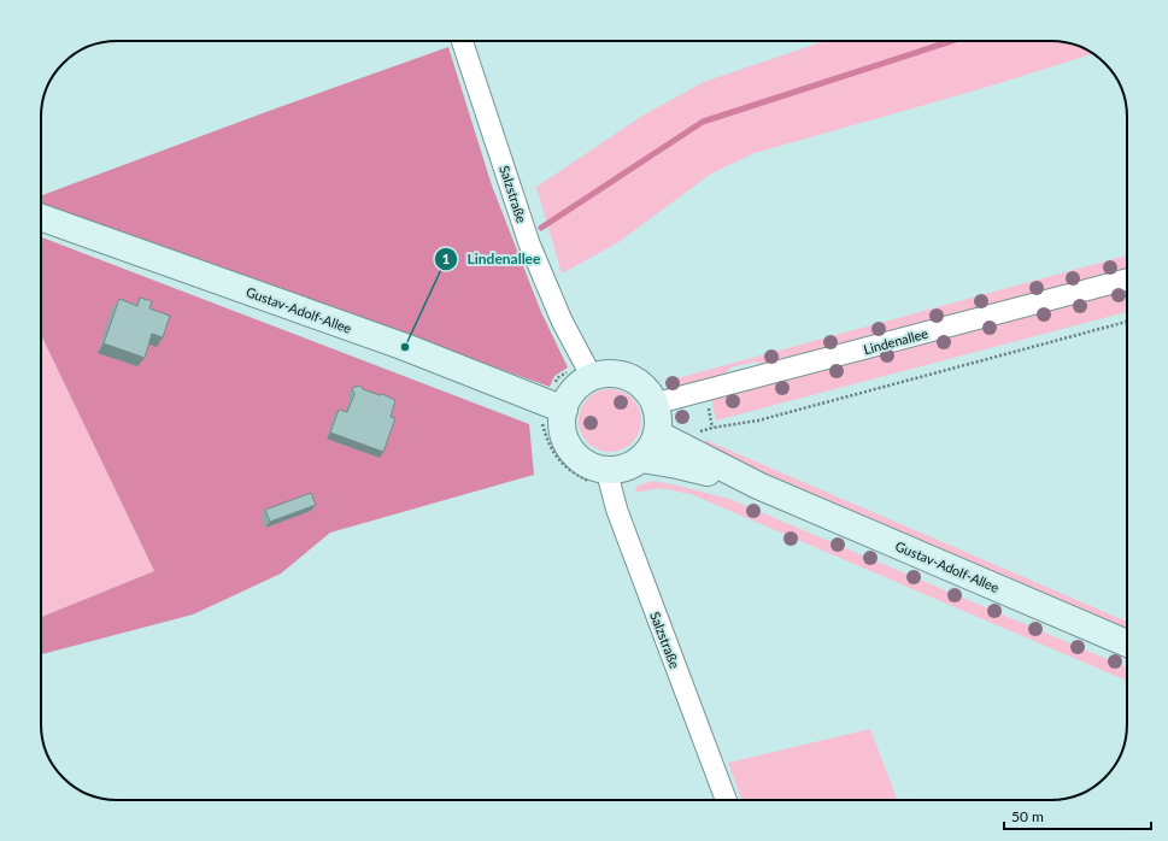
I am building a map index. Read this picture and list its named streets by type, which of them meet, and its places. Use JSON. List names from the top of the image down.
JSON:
{
  "streets": {
    "street": ["Salzstraße", "Gustav-Adolf-Allee", "Lindenallee"]
  },
  "crossings": [
    ["Salzstraße", "Gustav-Adolf-Allee"],
    ["Salzstraße", "Lindenallee"],
    ["Gustav-Adolf-Allee", "Lindenallee"]
  ],
  "places": ["Lindenallee"],
  "scale_bar": "50 m"
}
